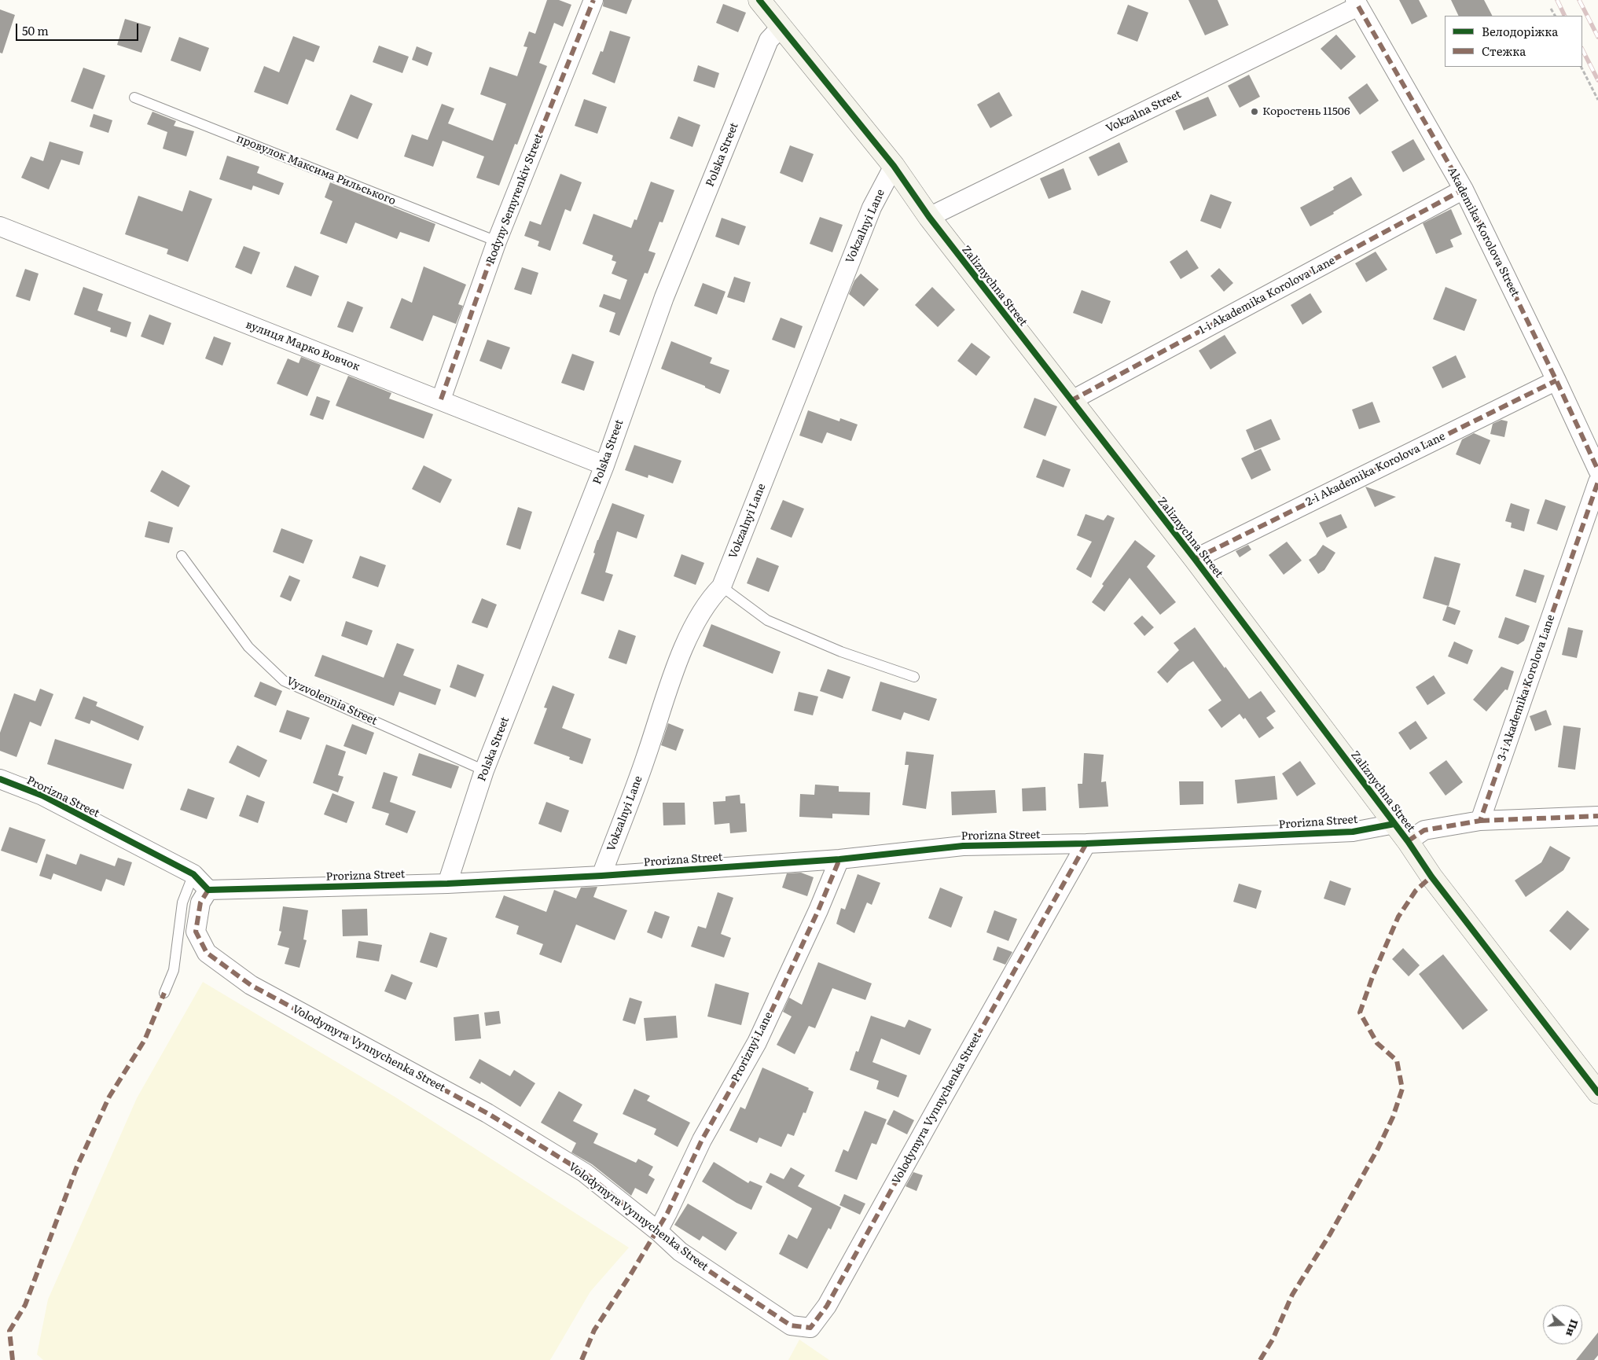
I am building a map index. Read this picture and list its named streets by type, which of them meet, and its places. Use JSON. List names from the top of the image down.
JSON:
{
  "streets": {
    "street": [
      "Vokzalna Street",
      "Polska Street",
      "Rodyny Semyrenkiv Street",
      "Vokzalnyi Lane",
      "Akademika Korolova Street",
      "Zaliznychna Street",
      "1-i Akademika Korolova Lane",
      "вулиця Марко Вовчок",
      "2-i Akademika Korolova Lane",
      "3-i Akademika Korolova Lane",
      "Prorizna Street",
      "Proriznyi Lane",
      "Volodymyra Vynnychenka Street"
    ],
    "lane": ["провулок Максима Рильського", "Vyzvolennia Street"]
  },
  "crossings": [
    ["Vokzalna Street", "Akademika Korolova Street"],
    ["Vokzalna Street", "Zaliznychna Street"],
    ["Polska Street", "Zaliznychna Street"],
    ["Polska Street", "вулиця Марко Вовчок"],
    ["Polska Street", "Vyzvolennia Street"],
    ["Polska Street", "Prorizna Street"],
    ["провулок Максима Рильського", "Rodyny Semyrenkiv Street"],
    ["Rodyny Semyrenkiv Street", "вулиця Марко Вовчок"],
    ["Vokzalnyi Lane", "Zaliznychna Street"],
    ["Vokzalnyi Lane", "Prorizna Street"],
    ["Akademika Korolova Street", "1-i Akademika Korolova Lane"],
    ["Akademika Korolova Street", "2-i Akademika Korolova Lane"],
    ["Zaliznychna Street", "1-i Akademika Korolova Lane"],
    ["Zaliznychna Street", "2-i Akademika Korolova Lane"],
    ["Zaliznychna Street", "Prorizna Street"],
    ["Prorizna Street", "Proriznyi Lane"],
    ["Prorizna Street", "Volodymyra Vynnychenka Street"],
    ["Proriznyi Lane", "Volodymyra Vynnychenka Street"]
  ],
  "places": ["Коростень 11506"],
  "legend": ["Велодоріжка", "Стежка"],
  "scale_bar": "50 m",
  "north": "right"
}
